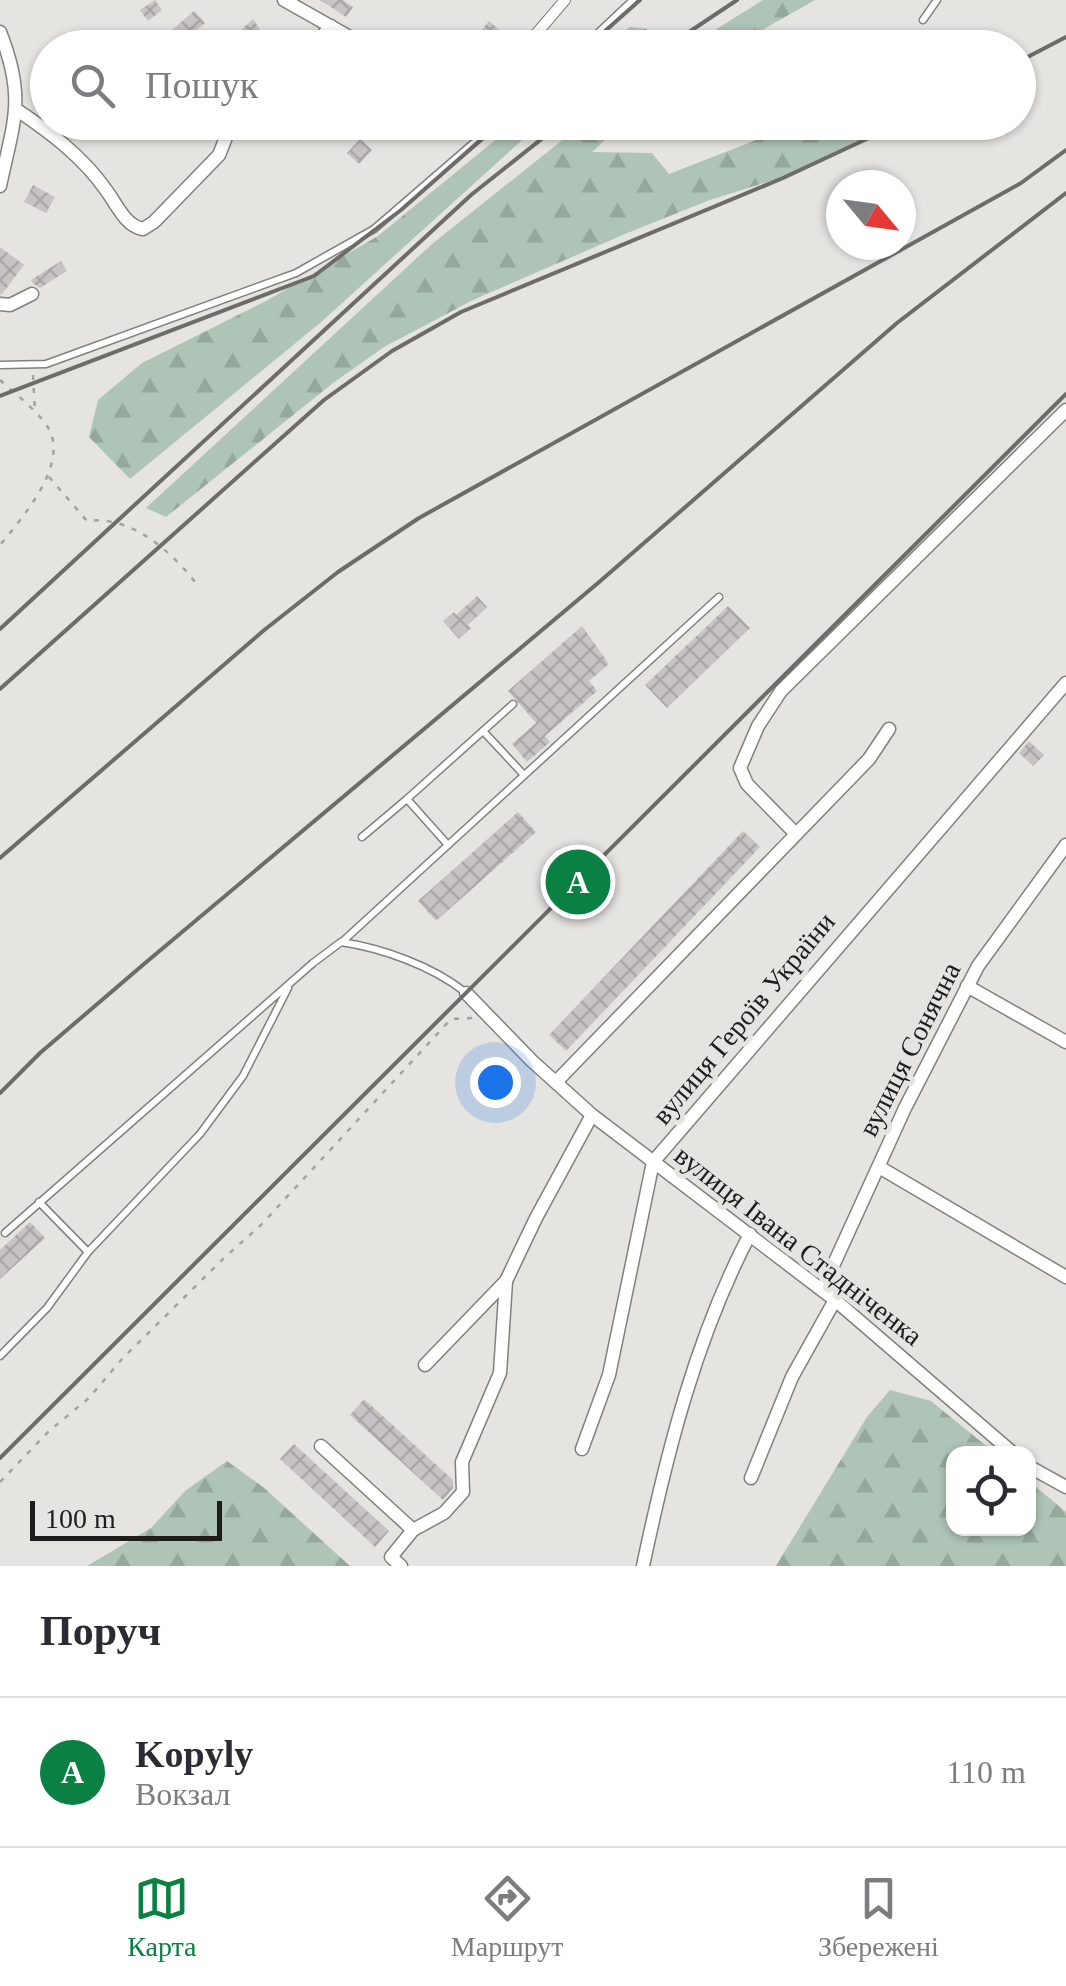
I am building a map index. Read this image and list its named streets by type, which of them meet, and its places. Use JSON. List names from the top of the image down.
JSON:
{
  "streets": {
    "street": ["вулиця Героїв України", "вулиця Сонячна", "вулиця Івана Стадніченка"]
  },
  "crossings": [
    ["вулиця Героїв України", "вулиця Івана Стадніченка"],
    ["вулиця Сонячна", "вулиця Івана Стадніченка"]
  ],
  "scale_bar": "100 m",
  "north": "bottom right",
  "page": {
    "search": "Пошук",
    "pins": "A",
    "scale": "100 m",
    "heading": "Поруч",
    "list": [
      {
        "mark": "A",
        "name": "Kopyly",
        "note": "Вокзал",
        "value": "110 m"
      }
    ],
    "nav": ["Карта", "Маршрут", "Збережені"]
  }
}
